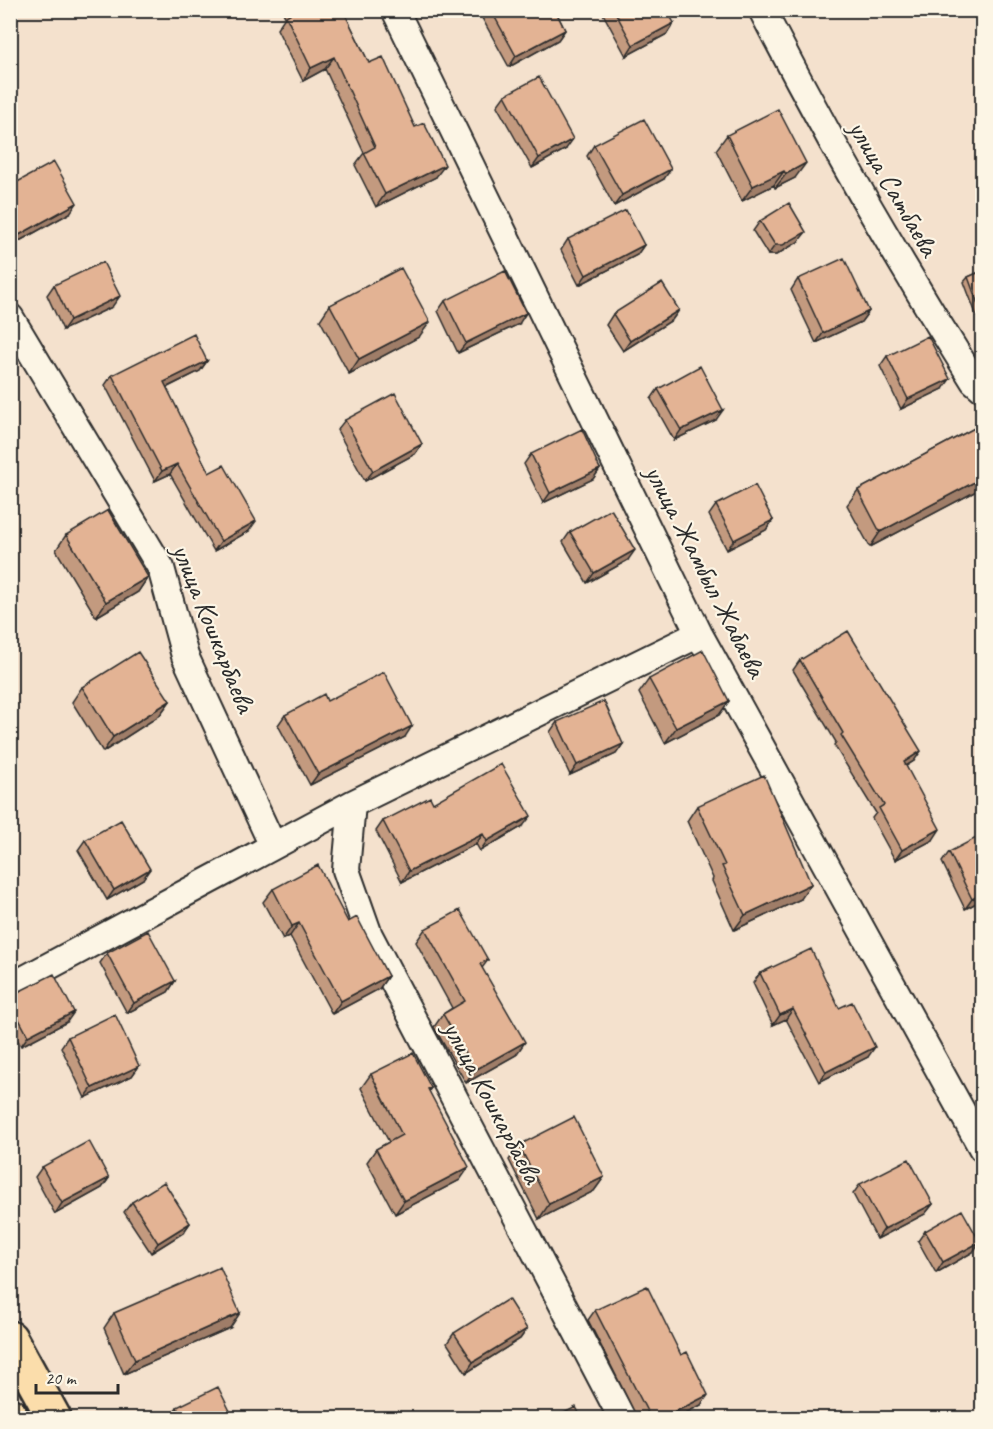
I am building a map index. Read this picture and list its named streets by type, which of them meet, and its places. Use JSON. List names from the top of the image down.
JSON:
{
  "streets": {
    "street": ["улица Сатбаева", "улица Жамбыл Жабаева", "улица Кошкарбаева"]
  },
  "scale_bar": "20 m"
}
